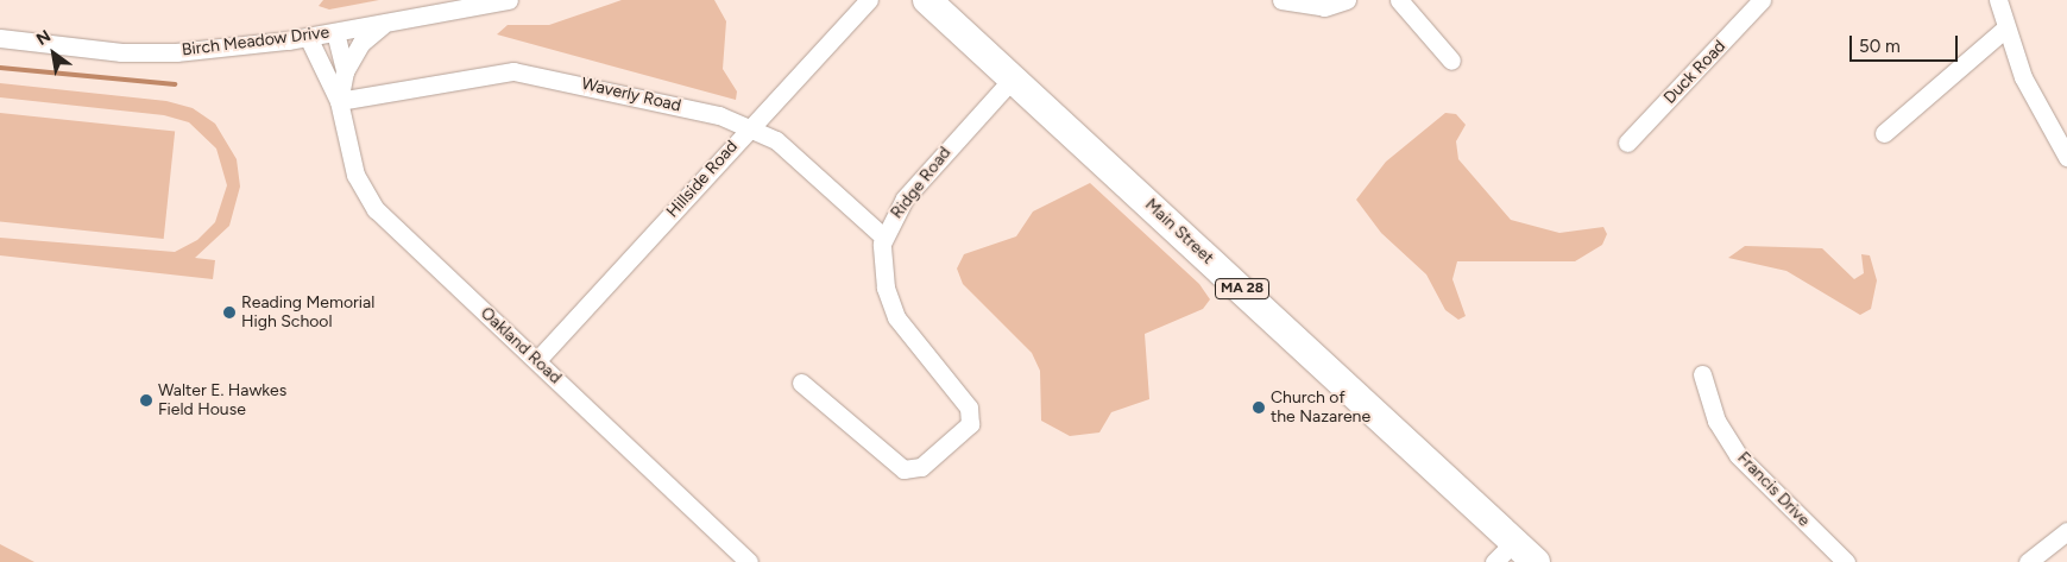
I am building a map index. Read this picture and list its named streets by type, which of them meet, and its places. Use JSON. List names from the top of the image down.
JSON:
{
  "streets": {
    "main road": ["Main Street", "MA 28"],
    "street": [
      "Birch Meadow Drive",
      "Duck Road",
      "Waverly Road",
      "Hillside Road",
      "Ridge Road",
      "Oakland Road",
      "Francis Drive"
    ]
  },
  "crossings": [
    ["Birch Meadow Drive", "Oakland Road"],
    ["Waverly Road", "Hillside Road"],
    ["Waverly Road", "Ridge Road"],
    ["Waverly Road", "Oakland Road"],
    ["Hillside Road", "Oakland Road"],
    ["Ridge Road", "Main Street"]
  ],
  "places": ["Reading Memorial High School", "Walter E. Hawkes Field House", "Church of the Nazarene"],
  "scale_bar": "50 m",
  "north": "top left"
}
